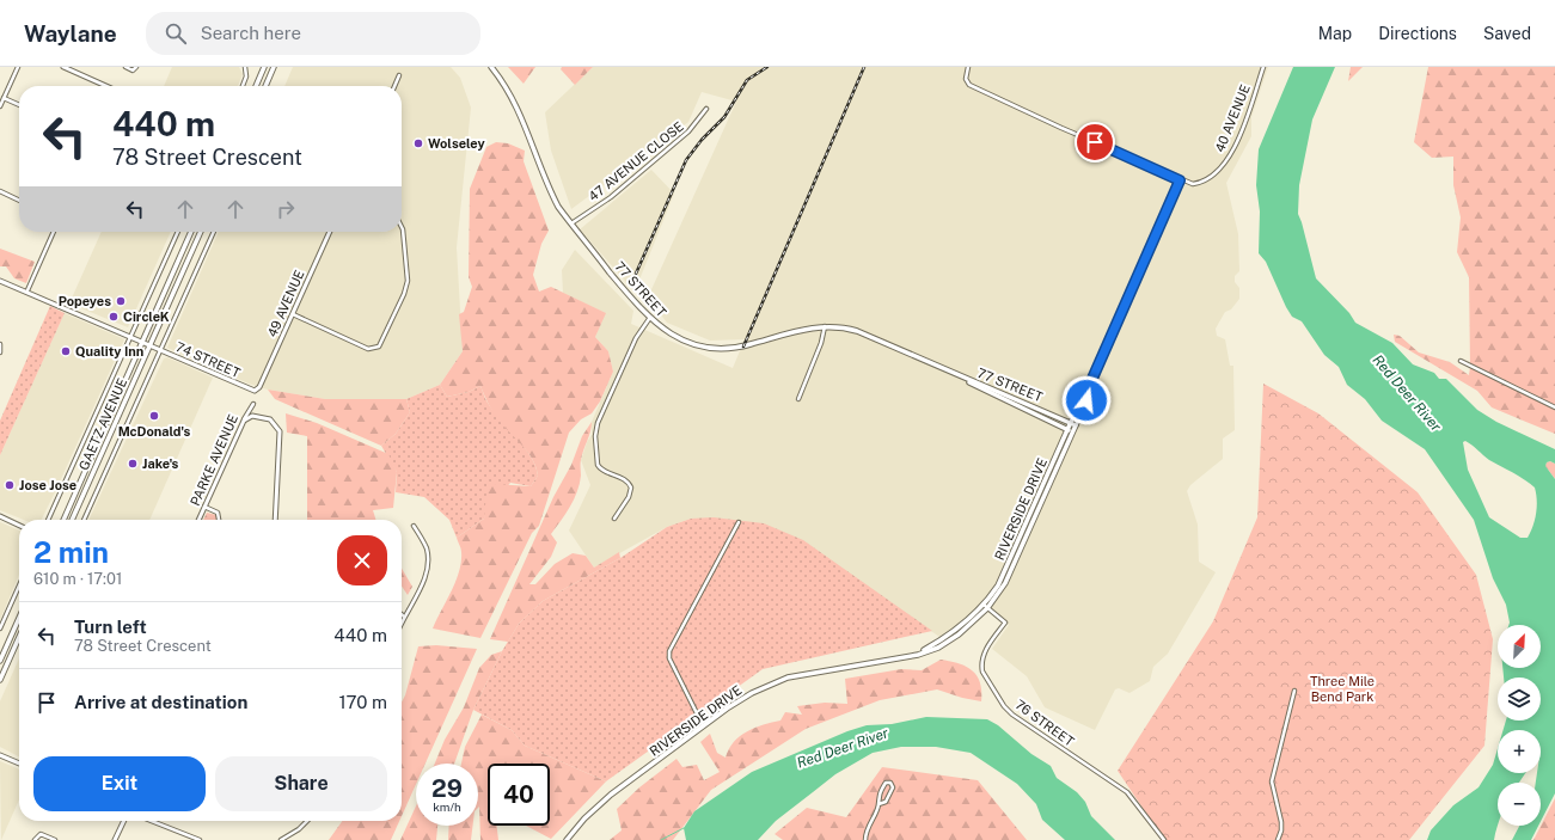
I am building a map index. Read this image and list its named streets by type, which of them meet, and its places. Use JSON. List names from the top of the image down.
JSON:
{
  "streets": {
    "main road": ["77 STREET", "GAETZ AVENUE", "RIVERSIDE DRIVE"],
    "street": [
      "40 AVENUE",
      "47 AVENUE CLOSE",
      "49 AVENUE",
      "74 STREET",
      "PARKE AVENUE",
      "76 STREET"
    ]
  },
  "crossings": [
    ["47 AVENUE CLOSE", "77 STREET"],
    ["77 STREET", "RIVERSIDE DRIVE"],
    ["49 AVENUE", "74 STREET"],
    ["74 STREET", "GAETZ AVENUE"],
    ["RIVERSIDE DRIVE", "76 STREET"]
  ],
  "water": ["Red Deer River"],
  "parks": ["Three Mile Bend Park"],
  "places": [
    "Wolseley",
    "Popeyes",
    "CircleK",
    "Quality Inn",
    "McDonald's",
    "Jake's",
    "Jose Jose"
  ],
  "north": "top right",
  "page": {
    "header": "Waylane",
    "search": "Search here",
    "nav": ["Map", "Directions", "Saved"],
    "turn": ["440 m", "78 Street Crescent"],
    "heading": ["2 min", "610 m · 17:01"],
    "list": [
      {
        "name": "Turn left",
        "note": "78 Street Crescent",
        "value": "440 m"
      },
      {
        "name": "Arrive at destination",
        "value": "170 m"
      }
    ],
    "map_buttons": ["+", "−"],
    "buttons": ["Exit", "Share"],
    "speed": "29 km/h",
    "limit": "40"
  }
}
